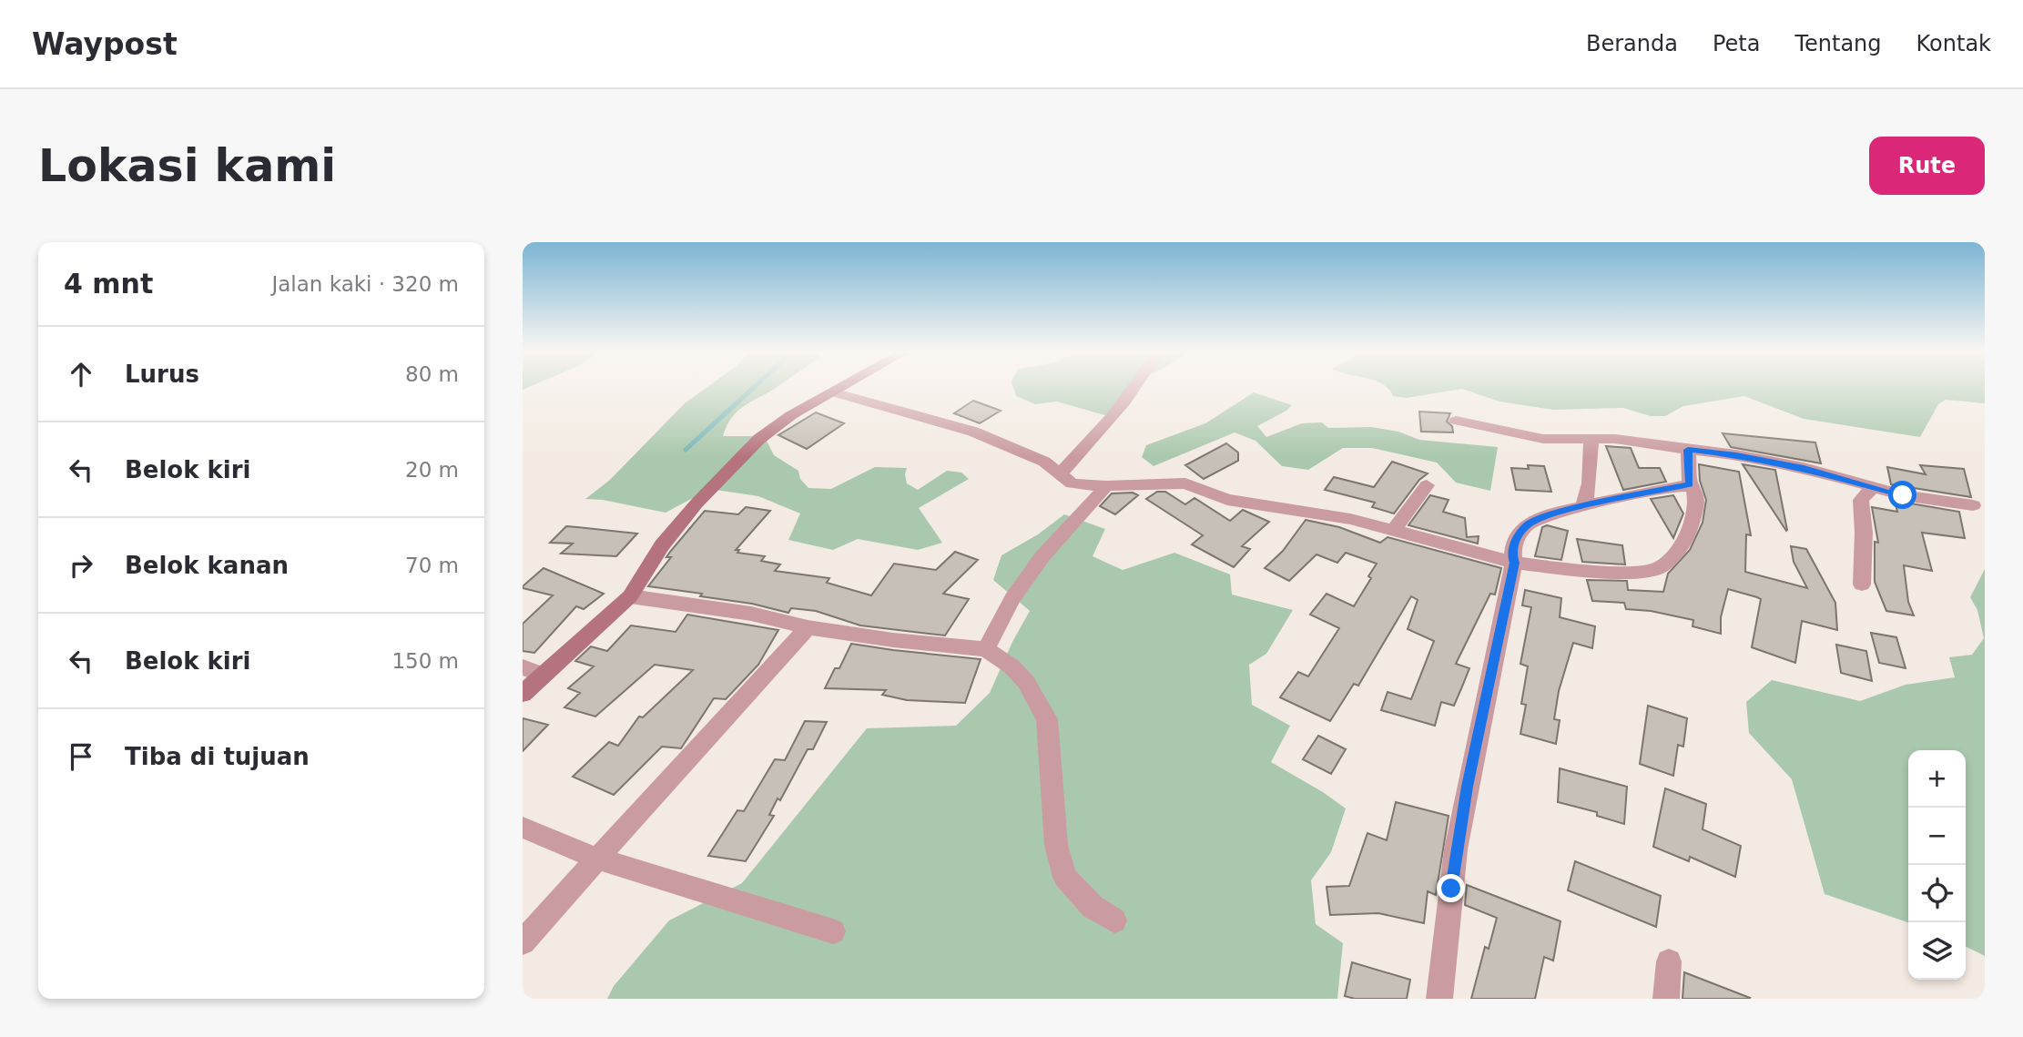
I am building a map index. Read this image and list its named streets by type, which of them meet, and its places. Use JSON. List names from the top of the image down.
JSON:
{
  "page": {
    "header": "Waypost",
    "nav": [
      "Beranda",
      "Peta",
      "Tentang",
      "Kontak"
    ],
    "buttons": "Rute",
    "title": "Lokasi kami",
    "heading": ["4 mnt", "Jalan kaki · 320 m"],
    "list": [
      ["Lurus", "80 m"],
      ["Belok kiri", "20 m"],
      ["Belok kanan", "70 m"],
      ["Belok kiri", "150 m"],
      "Tiba di tujuan"
    ],
    "map_buttons": ["+", "−"]
  }
}
